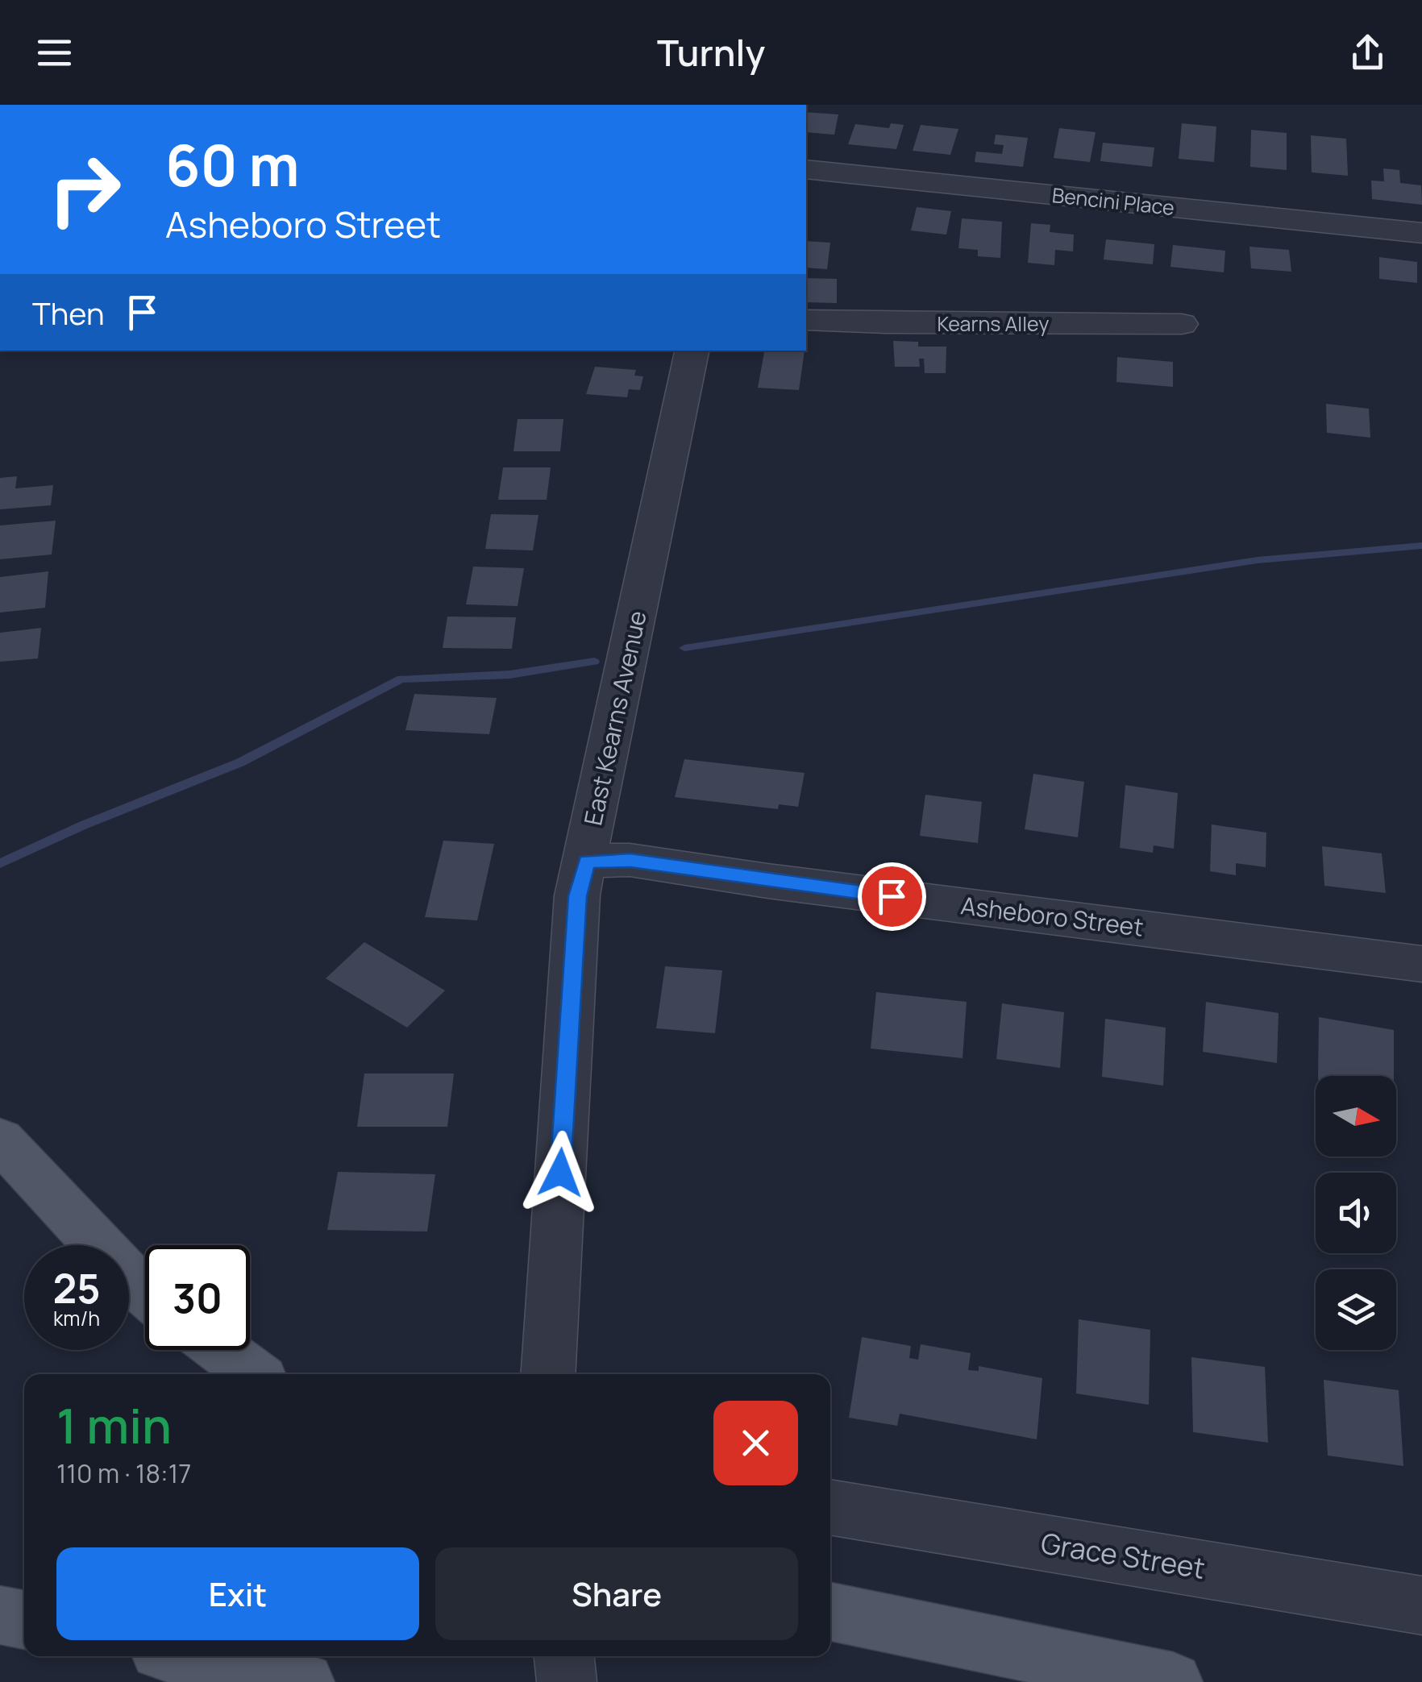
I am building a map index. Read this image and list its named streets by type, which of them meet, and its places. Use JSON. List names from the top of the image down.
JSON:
{
  "streets": {
    "street": [
      "Bencini Place",
      "Kearns Alley",
      "East Kearns Avenue",
      "Asheboro Street",
      "Grace Street"
    ]
  },
  "crossings": [
    ["East Kearns Avenue", "Asheboro Street"]
  ],
  "north": "right",
  "page": {
    "header": "Turnly",
    "turn": ["60 m", "Asheboro Street"],
    "then": "Then",
    "speed": "25 km/h",
    "limit": "30",
    "heading": ["1 min", "110 m · 18:17"],
    "buttons": ["Exit", "Share"]
  }
}
